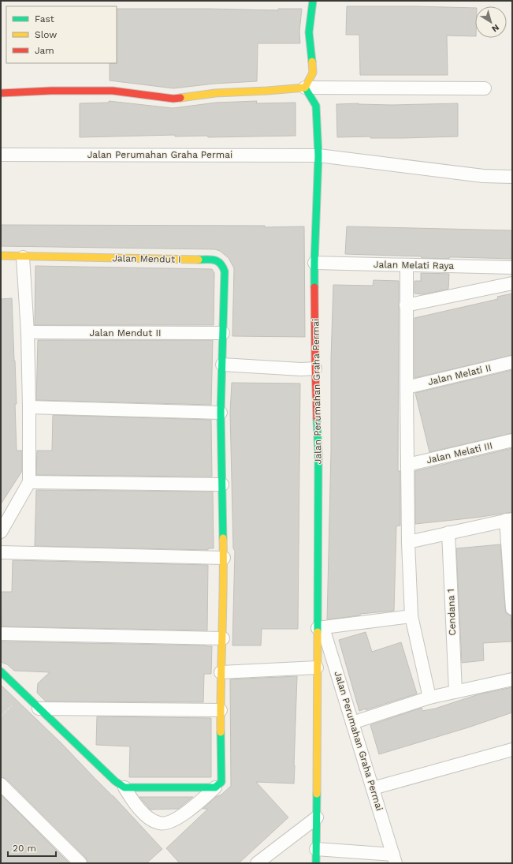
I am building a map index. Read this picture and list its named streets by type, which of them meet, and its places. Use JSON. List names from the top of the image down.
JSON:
{
  "streets": {
    "street": [
      "Jalan Perumahan Graha Permai",
      "Jalan Mendut I",
      "Jalan Melati Raya",
      "Jalan Mendut II",
      "Jalan Melati II",
      "Jalan Melati III",
      "Cendana 1"
    ]
  },
  "crossings": [
    ["Jalan Perumahan Graha Permai", "Jalan Melati Raya"],
    ["Jalan Mendut I", "Jalan Mendut II"]
  ],
  "legend": ["Fast", "Slow", "Jam"],
  "scale_bar": "20 m",
  "north": "bottom right"
}
